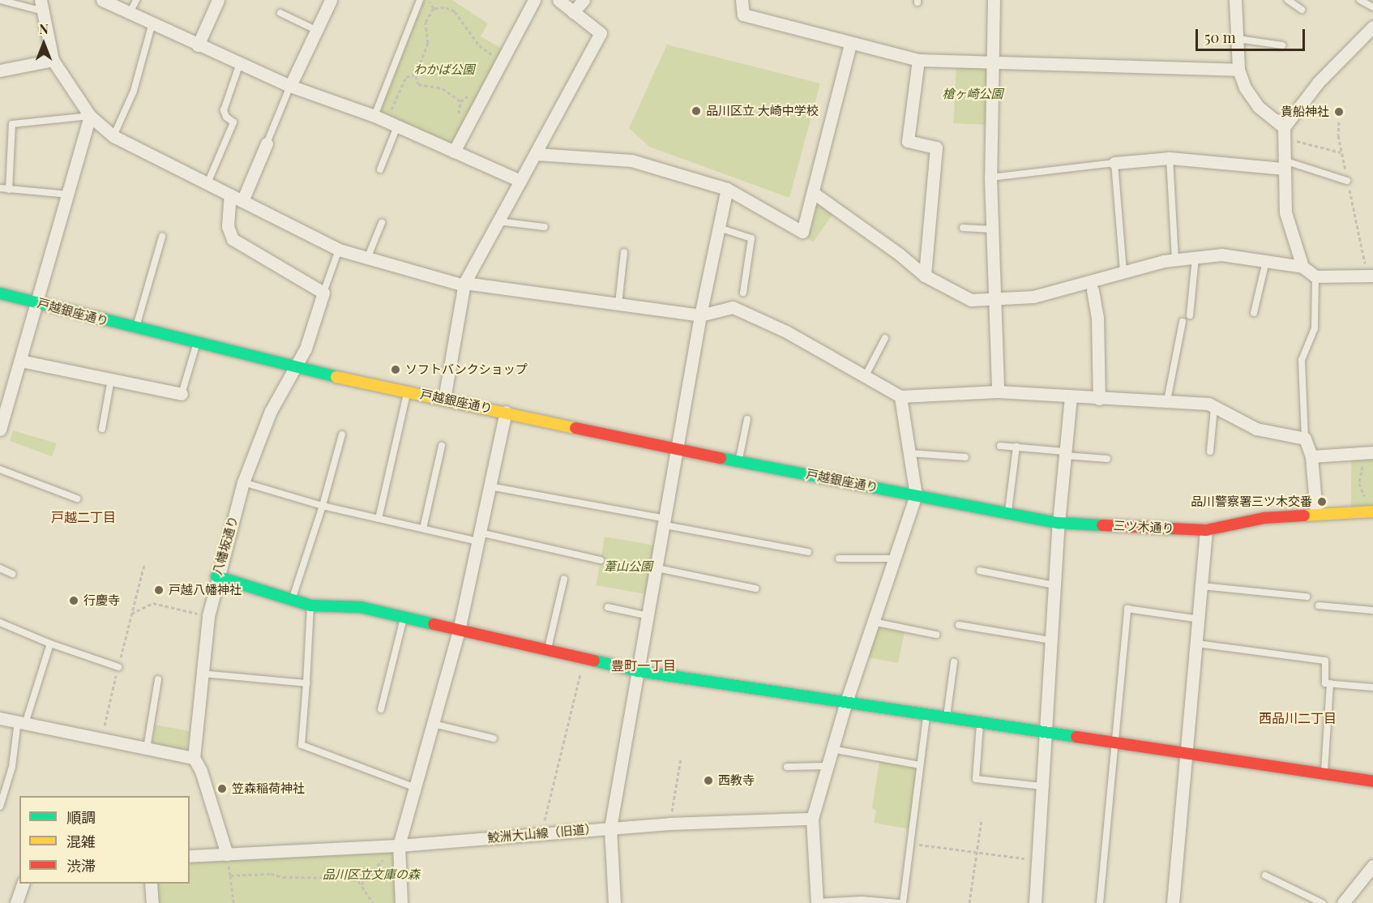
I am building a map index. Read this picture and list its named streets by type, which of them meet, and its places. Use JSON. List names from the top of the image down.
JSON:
{
  "streets": {
    "street": [
      "戸越銀座通り",
      "三ツ木通り",
      "八幡坂通り",
      "鮫洲大山線（旧道）"
    ]
  },
  "crossings": [
    ["戸越銀座通り", "三ツ木通り"],
    ["戸越銀座通り", "八幡坂通り"],
    ["八幡坂通り", "鮫洲大山線（旧道）"]
  ],
  "districts": ["戸越二丁目", "豊町一丁目", "西品川二丁目"],
  "parks": [
    "わかば公園",
    "槍ヶ崎公園",
    "葦山公園",
    "品川区立文庫の森"
  ],
  "places": [
    "品川区立 大崎中学校",
    "貴船神社",
    "ソフトバンクショップ",
    "品川警察署三ツ木交番",
    "戸越八幡神社",
    "行慶寺",
    "西教寺",
    "笠森稲荷神社"
  ],
  "legend": ["順調", "混雑", "渋滞"],
  "scale_bar": "50 m",
  "north": "top"
}
